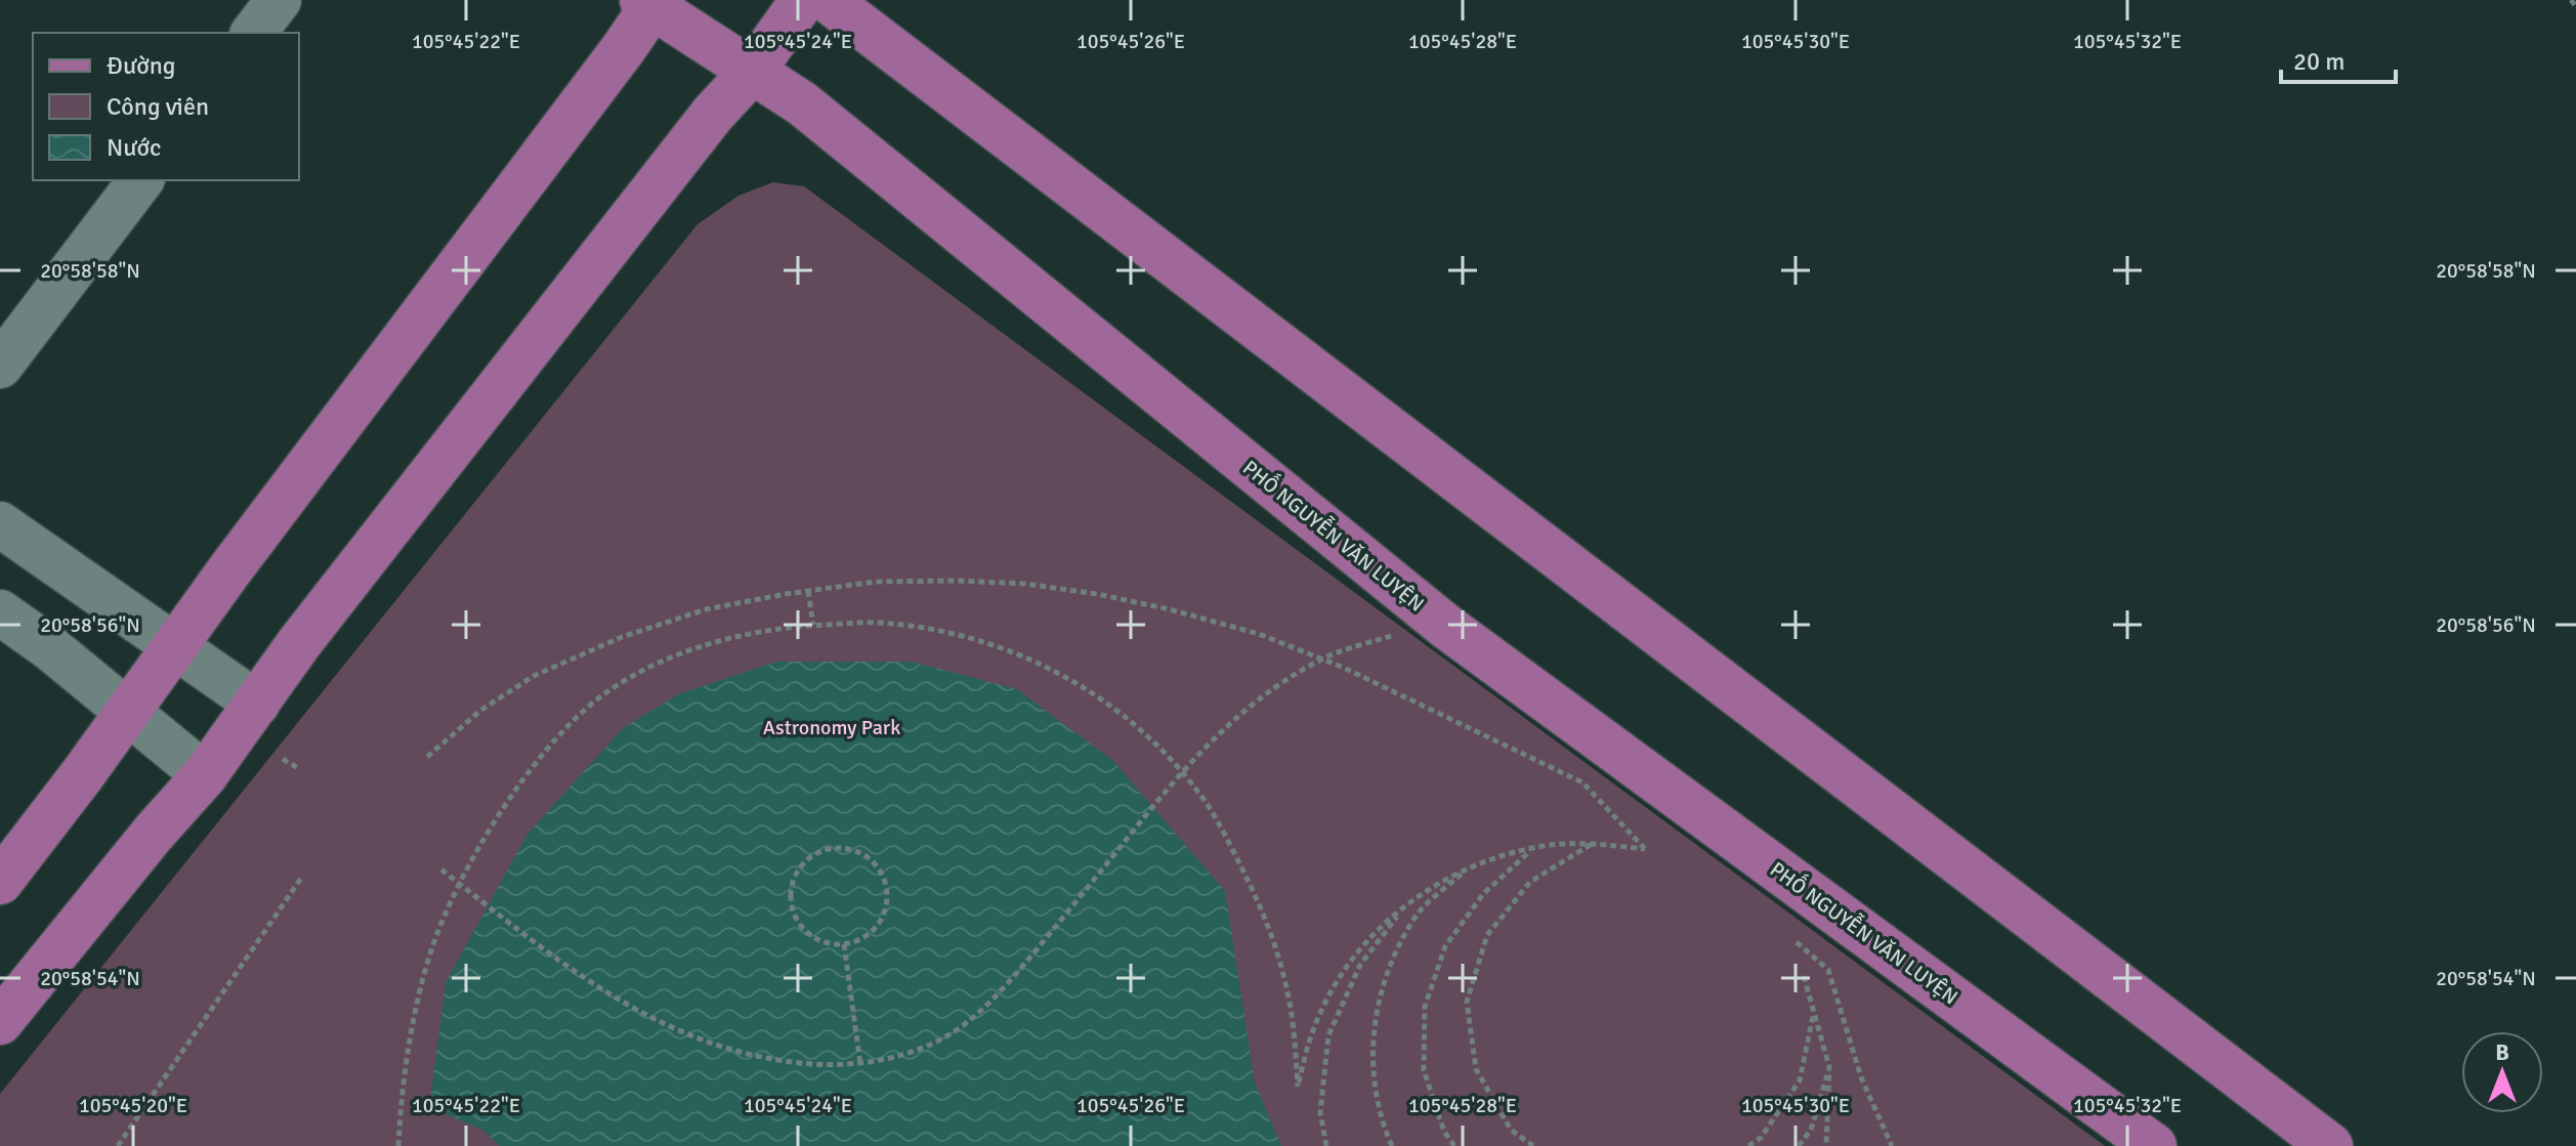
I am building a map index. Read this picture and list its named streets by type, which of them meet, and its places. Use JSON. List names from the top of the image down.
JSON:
{
  "streets": {
    "main road": ["PHỐ NGUYỄN VĂN LUYỆN"]
  },
  "parks": ["Astronomy Park"],
  "legend": ["Đường", "Công viên", "Nước"],
  "scale_bar": "20 m",
  "north": "top",
  "coordinates": [
    "105°45'22\"E",
    "105°45'24\"E",
    "105°45'26\"E",
    "105°45'28\"E",
    "105°45'30\"E",
    "105°45'32\"E",
    "20°58'58\"N",
    "20°58'56\"N",
    "20°58'54\"N",
    "105°45'20\"E"
  ]
}
